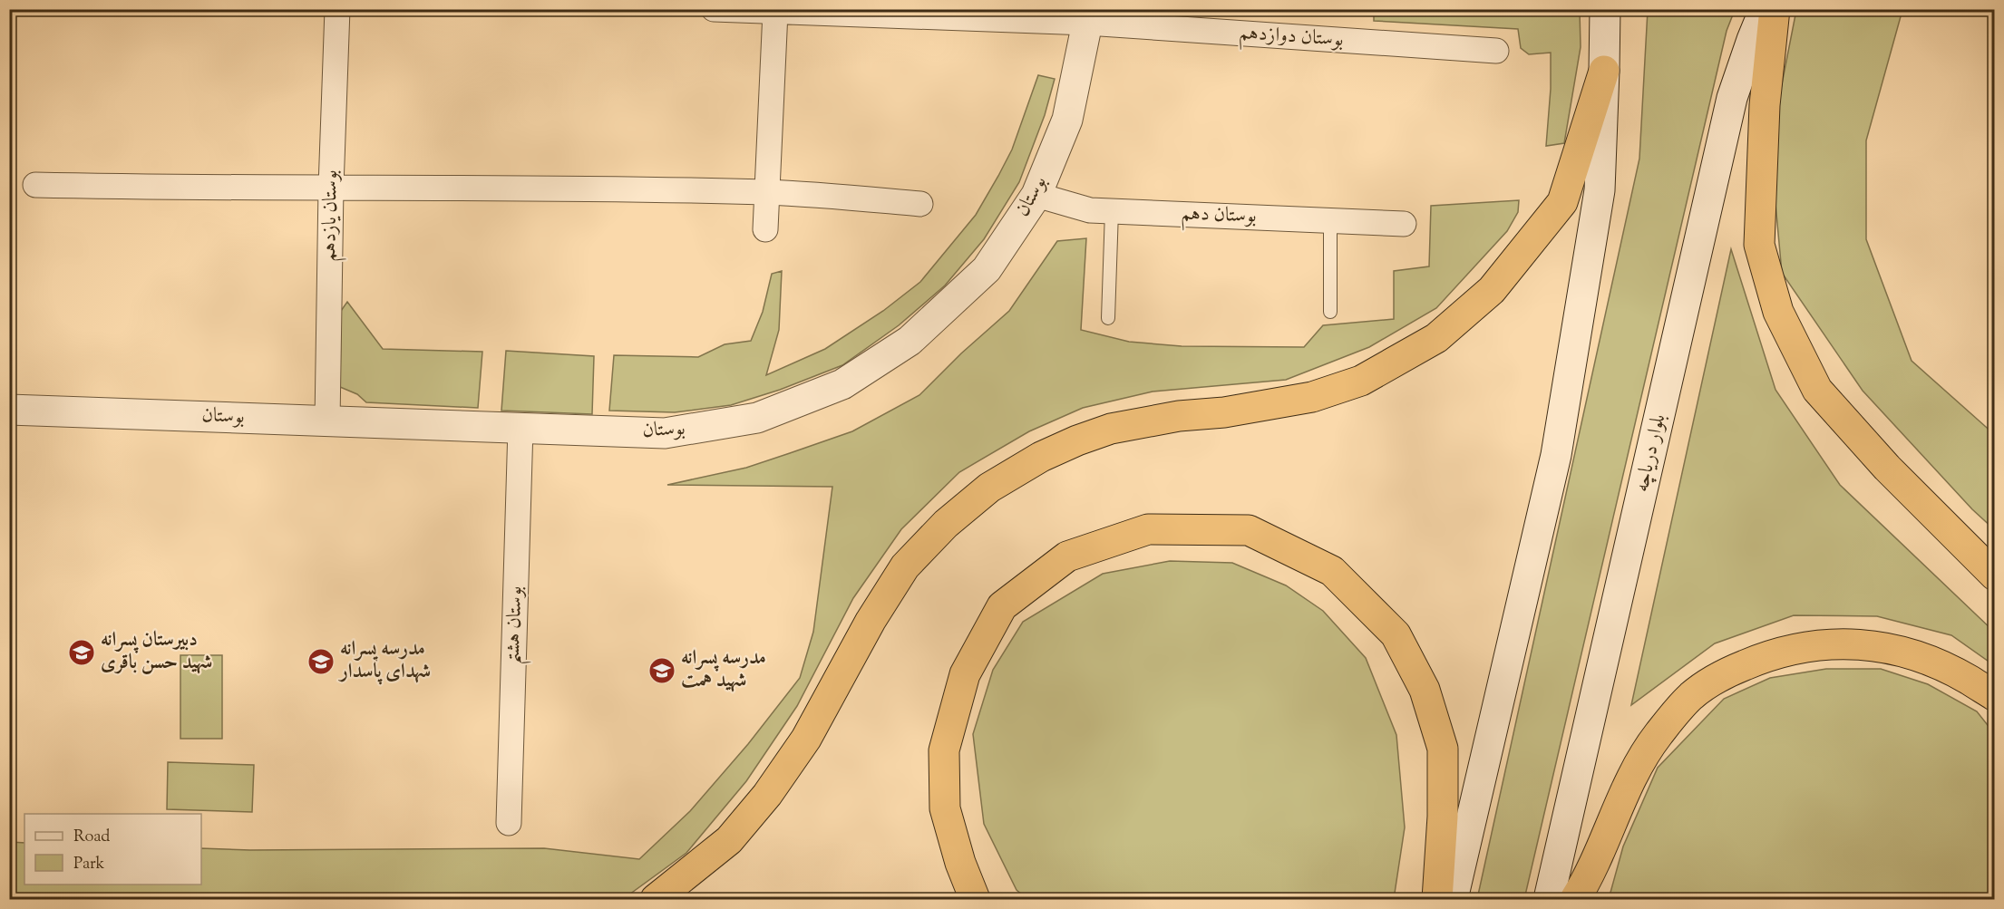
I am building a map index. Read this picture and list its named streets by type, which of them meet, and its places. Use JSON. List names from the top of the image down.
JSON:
{
  "streets": {
    "main road": ["بوستان", "بلوار دریاچه"],
    "street": [
      "بوستان دوازدهم",
      "بوستان یازدهم",
      "بوستان دهم",
      "بوستان هشتم"
    ]
  },
  "crossings": [
    ["بوستان دوازدهم", "بوستان"],
    ["بوستان", "بوستان یازدهم"],
    ["بوستان", "بوستان دهم"],
    ["بوستان", "بوستان هشتم"]
  ],
  "places": {
    "school or university": ["دبیرستان پسرانه شهید حسن باقری", "مدرسه پسرانه شهدای پاسدار", "مدرسه پسرانه شهید همت"]
  },
  "legend": ["Road", "Park"]
}
